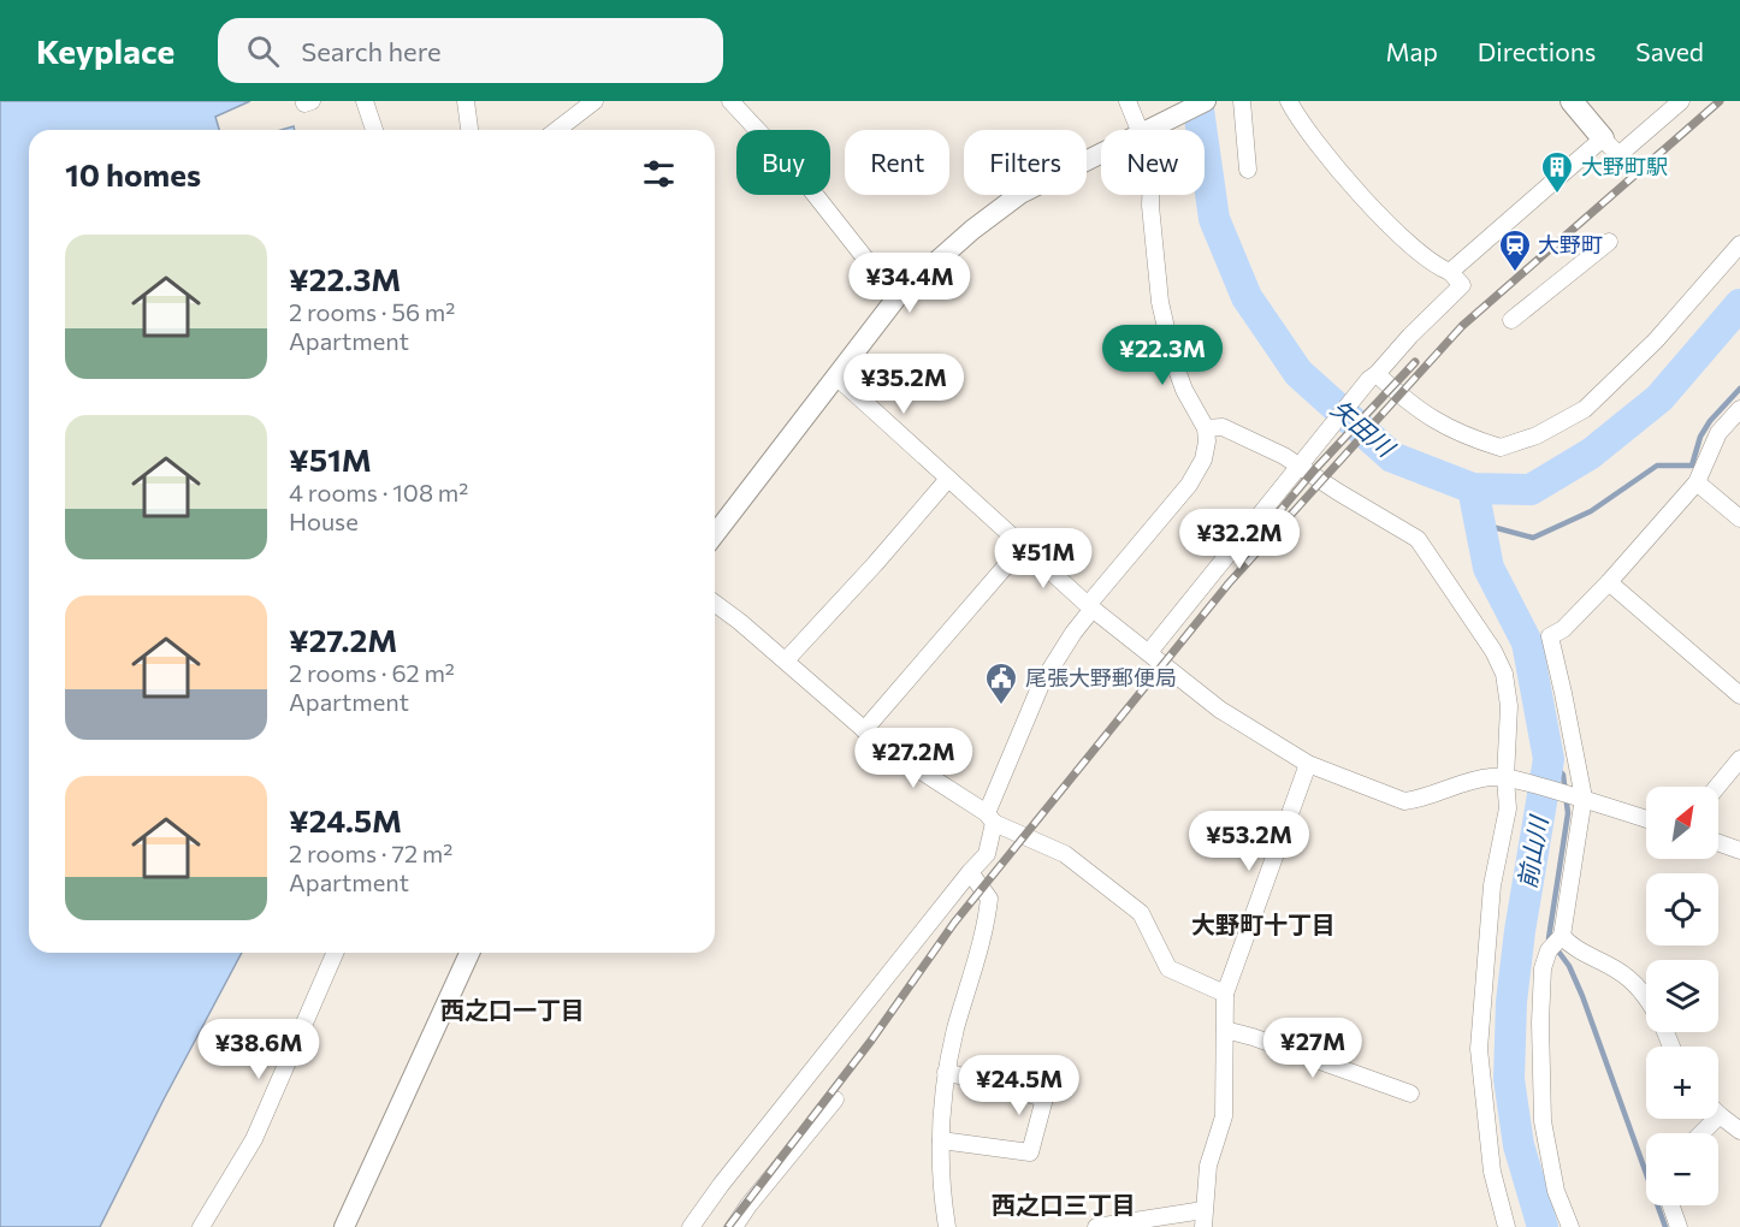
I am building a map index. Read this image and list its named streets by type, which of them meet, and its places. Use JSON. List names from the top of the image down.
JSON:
{
  "districts": ["大野町十丁目", "西之口一丁目", "西之口三丁目"],
  "water": ["矢田川", "前山川"],
  "places": {
    "building": ["大野町駅"],
    "station": ["大野町"],
    "public building": ["尾張大野郵便局"]
  },
  "north": "top right",
  "page": {
    "header": "Keyplace",
    "search": "Search here",
    "nav": ["Map", "Directions", "Saved"],
    "chip": [
      "Buy",
      "Rent",
      "Filters",
      "New"
    ],
    "heading": "10 homes",
    "list": [
      {
        "name": "¥22.3M",
        "note": "2 rooms · 56 m² · Apartment"
      },
      {
        "name": "¥51M",
        "note": "4 rooms · 108 m² · House"
      },
      {
        "name": "¥27.2M",
        "note": "2 rooms · 62 m² · Apartment"
      },
      {
        "name": "¥24.5M",
        "note": "2 rooms · 72 m² · Apartment"
      }
    ],
    "price": [
      "¥34.4M",
      "¥22.3M",
      "¥35.2M",
      "¥32.2M",
      "¥51M",
      "¥27.2M",
      "¥53.2M",
      "¥27M",
      "¥38.6M",
      "¥24.5M"
    ],
    "map_buttons": ["+", "−"]
  }
}
